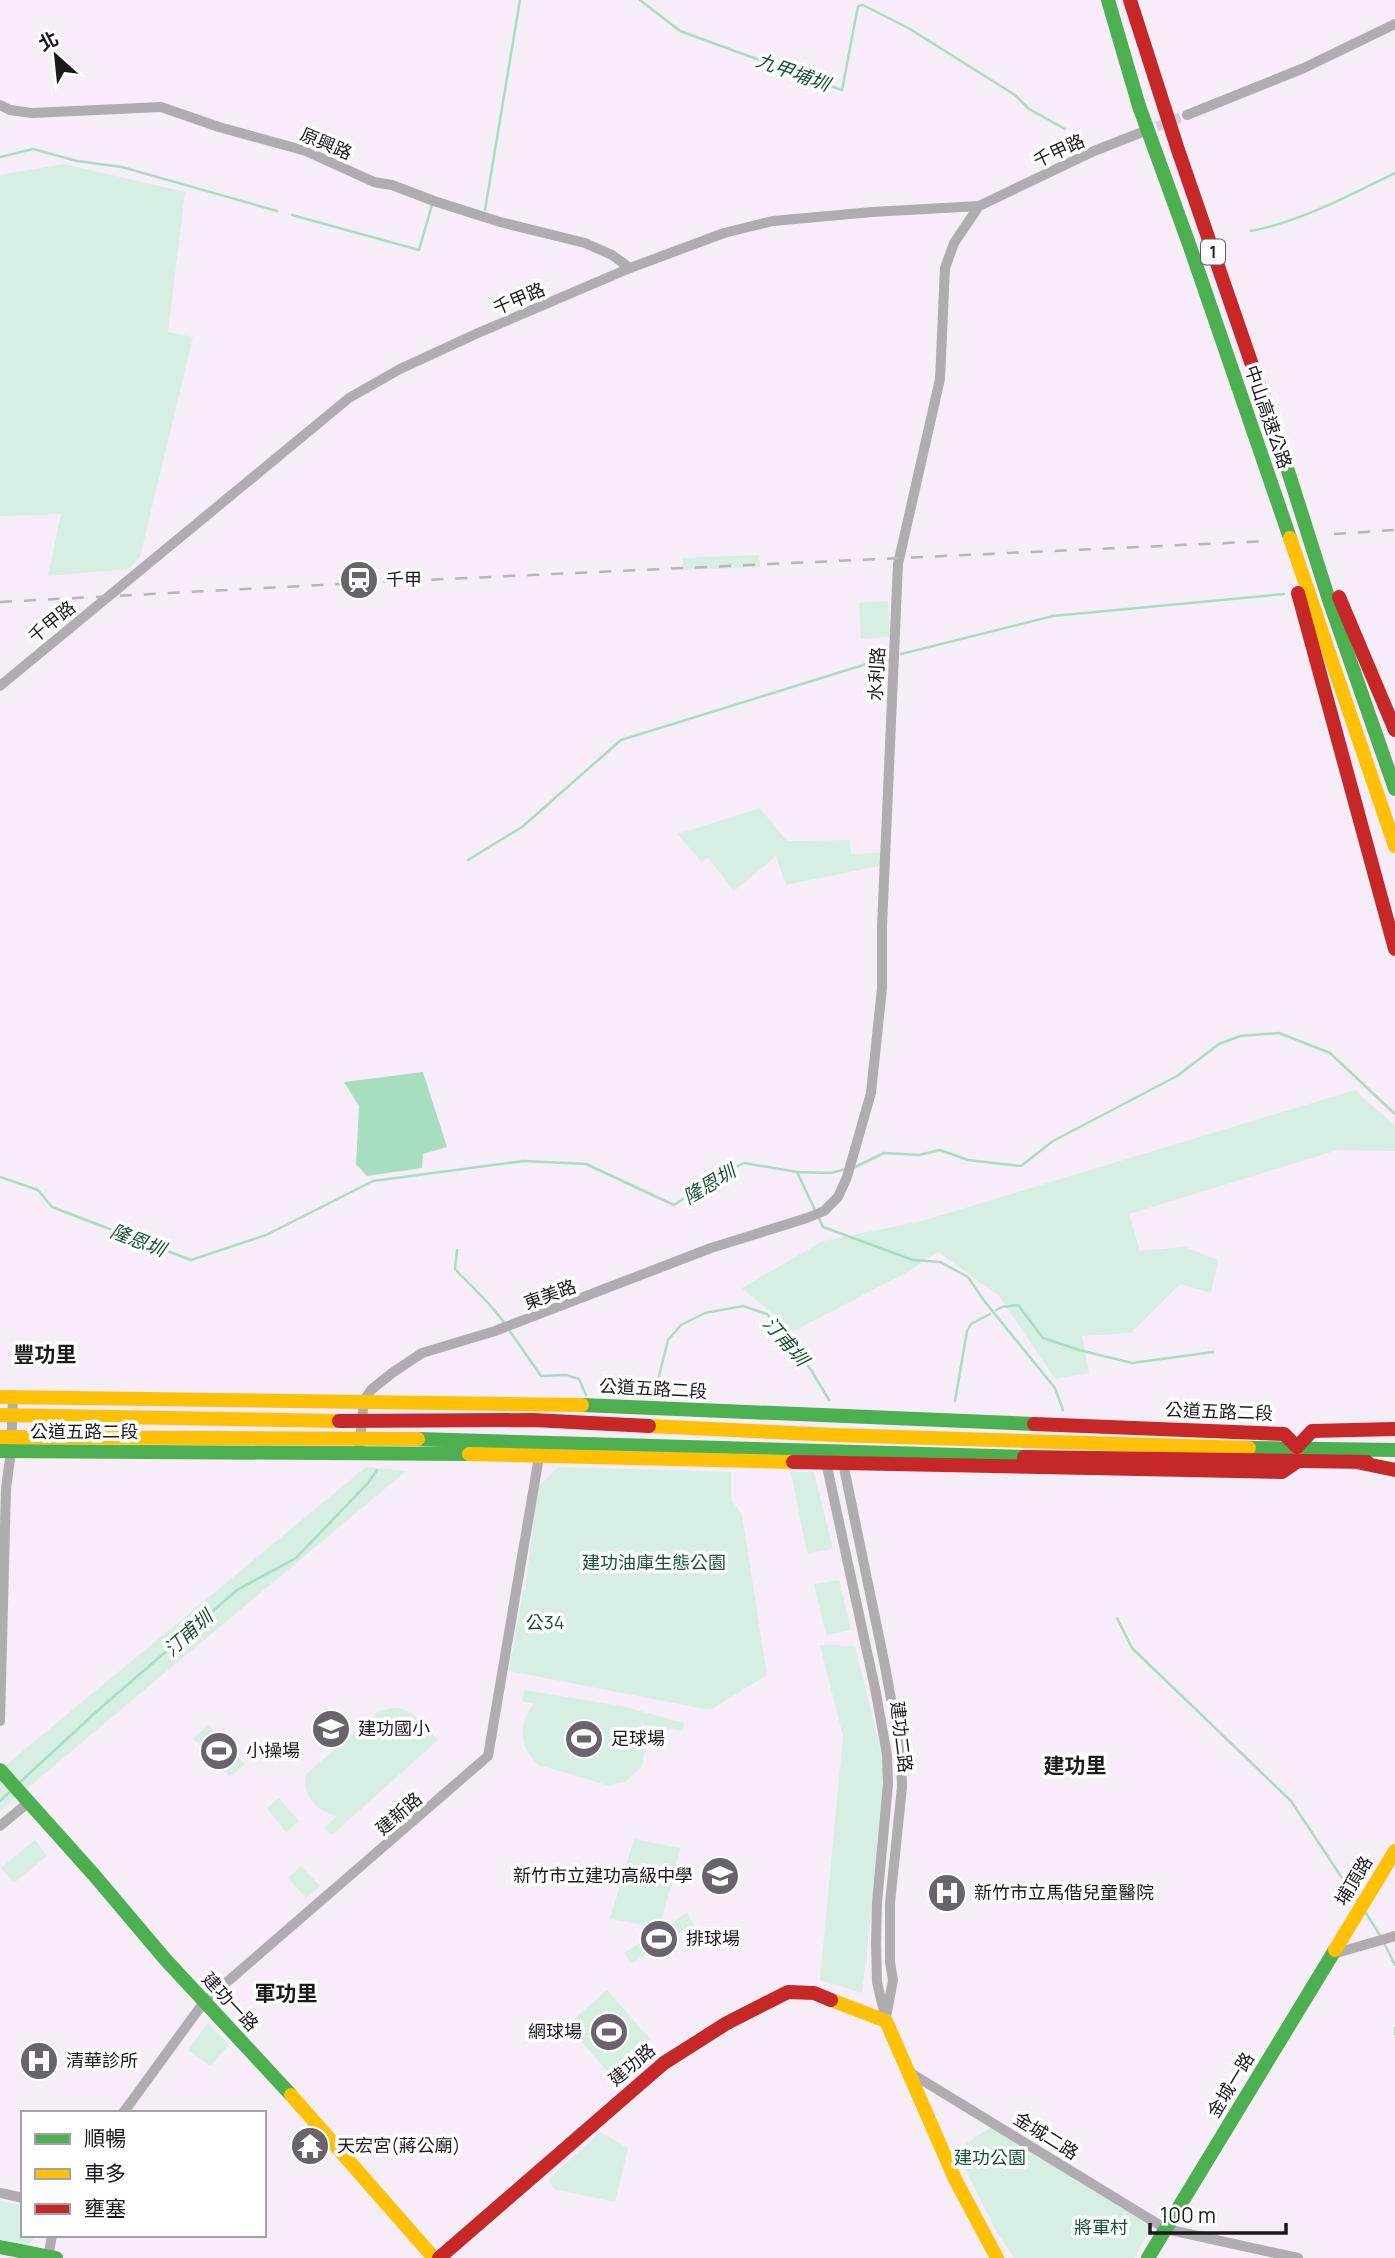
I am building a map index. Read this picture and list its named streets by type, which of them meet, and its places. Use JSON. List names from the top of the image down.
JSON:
{
  "streets": {
    "main road": [
      "1",
      "中山高速公路",
      "公道五路二段",
      "建功二路",
      "埔頂路",
      "建功一路",
      "建功路",
      "金城一路"
    ],
    "street": [
      "原興路",
      "千甲路",
      "水利路",
      "東美路",
      "建新路",
      "金城二路"
    ]
  },
  "crossings": [
    ["原興路", "千甲路"],
    ["千甲路", "水利路"],
    ["水利路", "東美路"],
    ["東美路", "公道五路二段"],
    ["公道五路二段", "建功二路"],
    ["公道五路二段", "建新路"],
    ["建功二路", "建功路"],
    ["建功二路", "金城二路"],
    ["建新路", "建功一路"],
    ["埔頂路", "金城一路"],
    ["建功一路", "建功路"],
    ["金城一路", "金城二路"]
  ],
  "districts": ["豐功里", "建功里", "軍功里"],
  "water": ["九甲埔圳", "隆恩圳", "汀甫圳"],
  "parks": [
    "建功油庫生態公園",
    "公34",
    "建功公園",
    "將軍村"
  ],
  "places": {
    "station": ["千甲"],
    "school or university": ["建功國小", "新竹市立建功高級中學"],
    "sports": [
      "足球場",
      "小操場",
      "排球場",
      "網球場"
    ],
    "hospital": ["新竹市立馬偕兒童醫院", "清華診所"],
    "temple": ["天宏宮(蔣公廟)"]
  },
  "legend": ["順暢", "車多", "壅塞"],
  "scale_bar": "100 m",
  "north": "top left"
}
